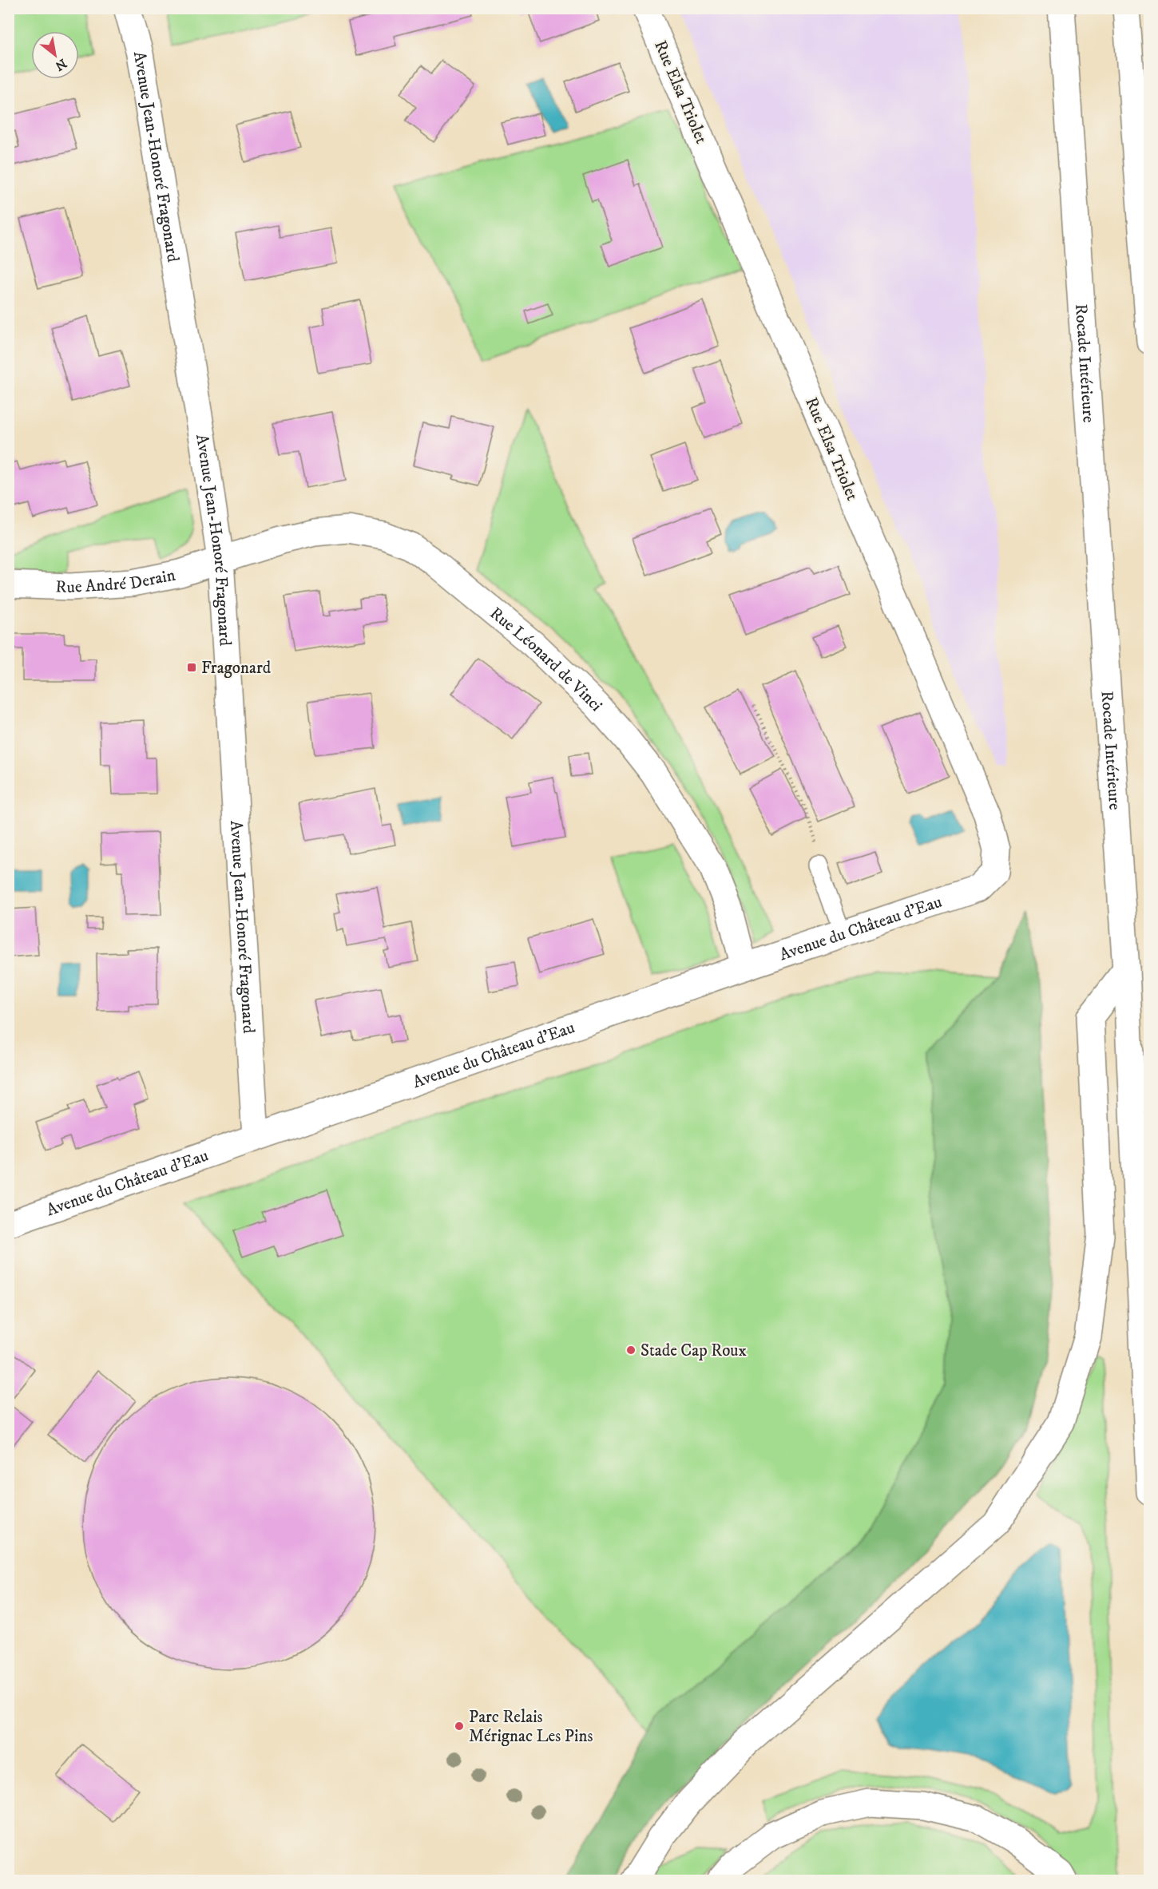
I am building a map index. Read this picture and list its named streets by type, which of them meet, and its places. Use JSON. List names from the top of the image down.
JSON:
{
  "streets": {
    "main road": [
      "Rue Elsa Triolet",
      "Avenue Jean-Honoré Fragonard",
      "Rocade Intérieure",
      "Rue André Derain",
      "Rue Léonard de Vinci",
      "Avenue du Château d'Eau"
    ]
  },
  "crossings": [
    ["Rue Elsa Triolet", "Avenue du Château d'Eau"],
    ["Avenue Jean-Honoré Fragonard", "Rue André Derain"],
    ["Avenue Jean-Honoré Fragonard", "Rue Léonard de Vinci"],
    ["Avenue Jean-Honoré Fragonard", "Avenue du Château d'Eau"],
    ["Rue André Derain", "Rue Léonard de Vinci"],
    ["Rue Léonard de Vinci", "Avenue du Château d'Eau"]
  ],
  "places": {
    "transit": ["Fragonard"],
    "other": ["Stade Cap Roux", "Parc Relais Mérignac Les Pins"]
  },
  "north": "bottom right"
}
